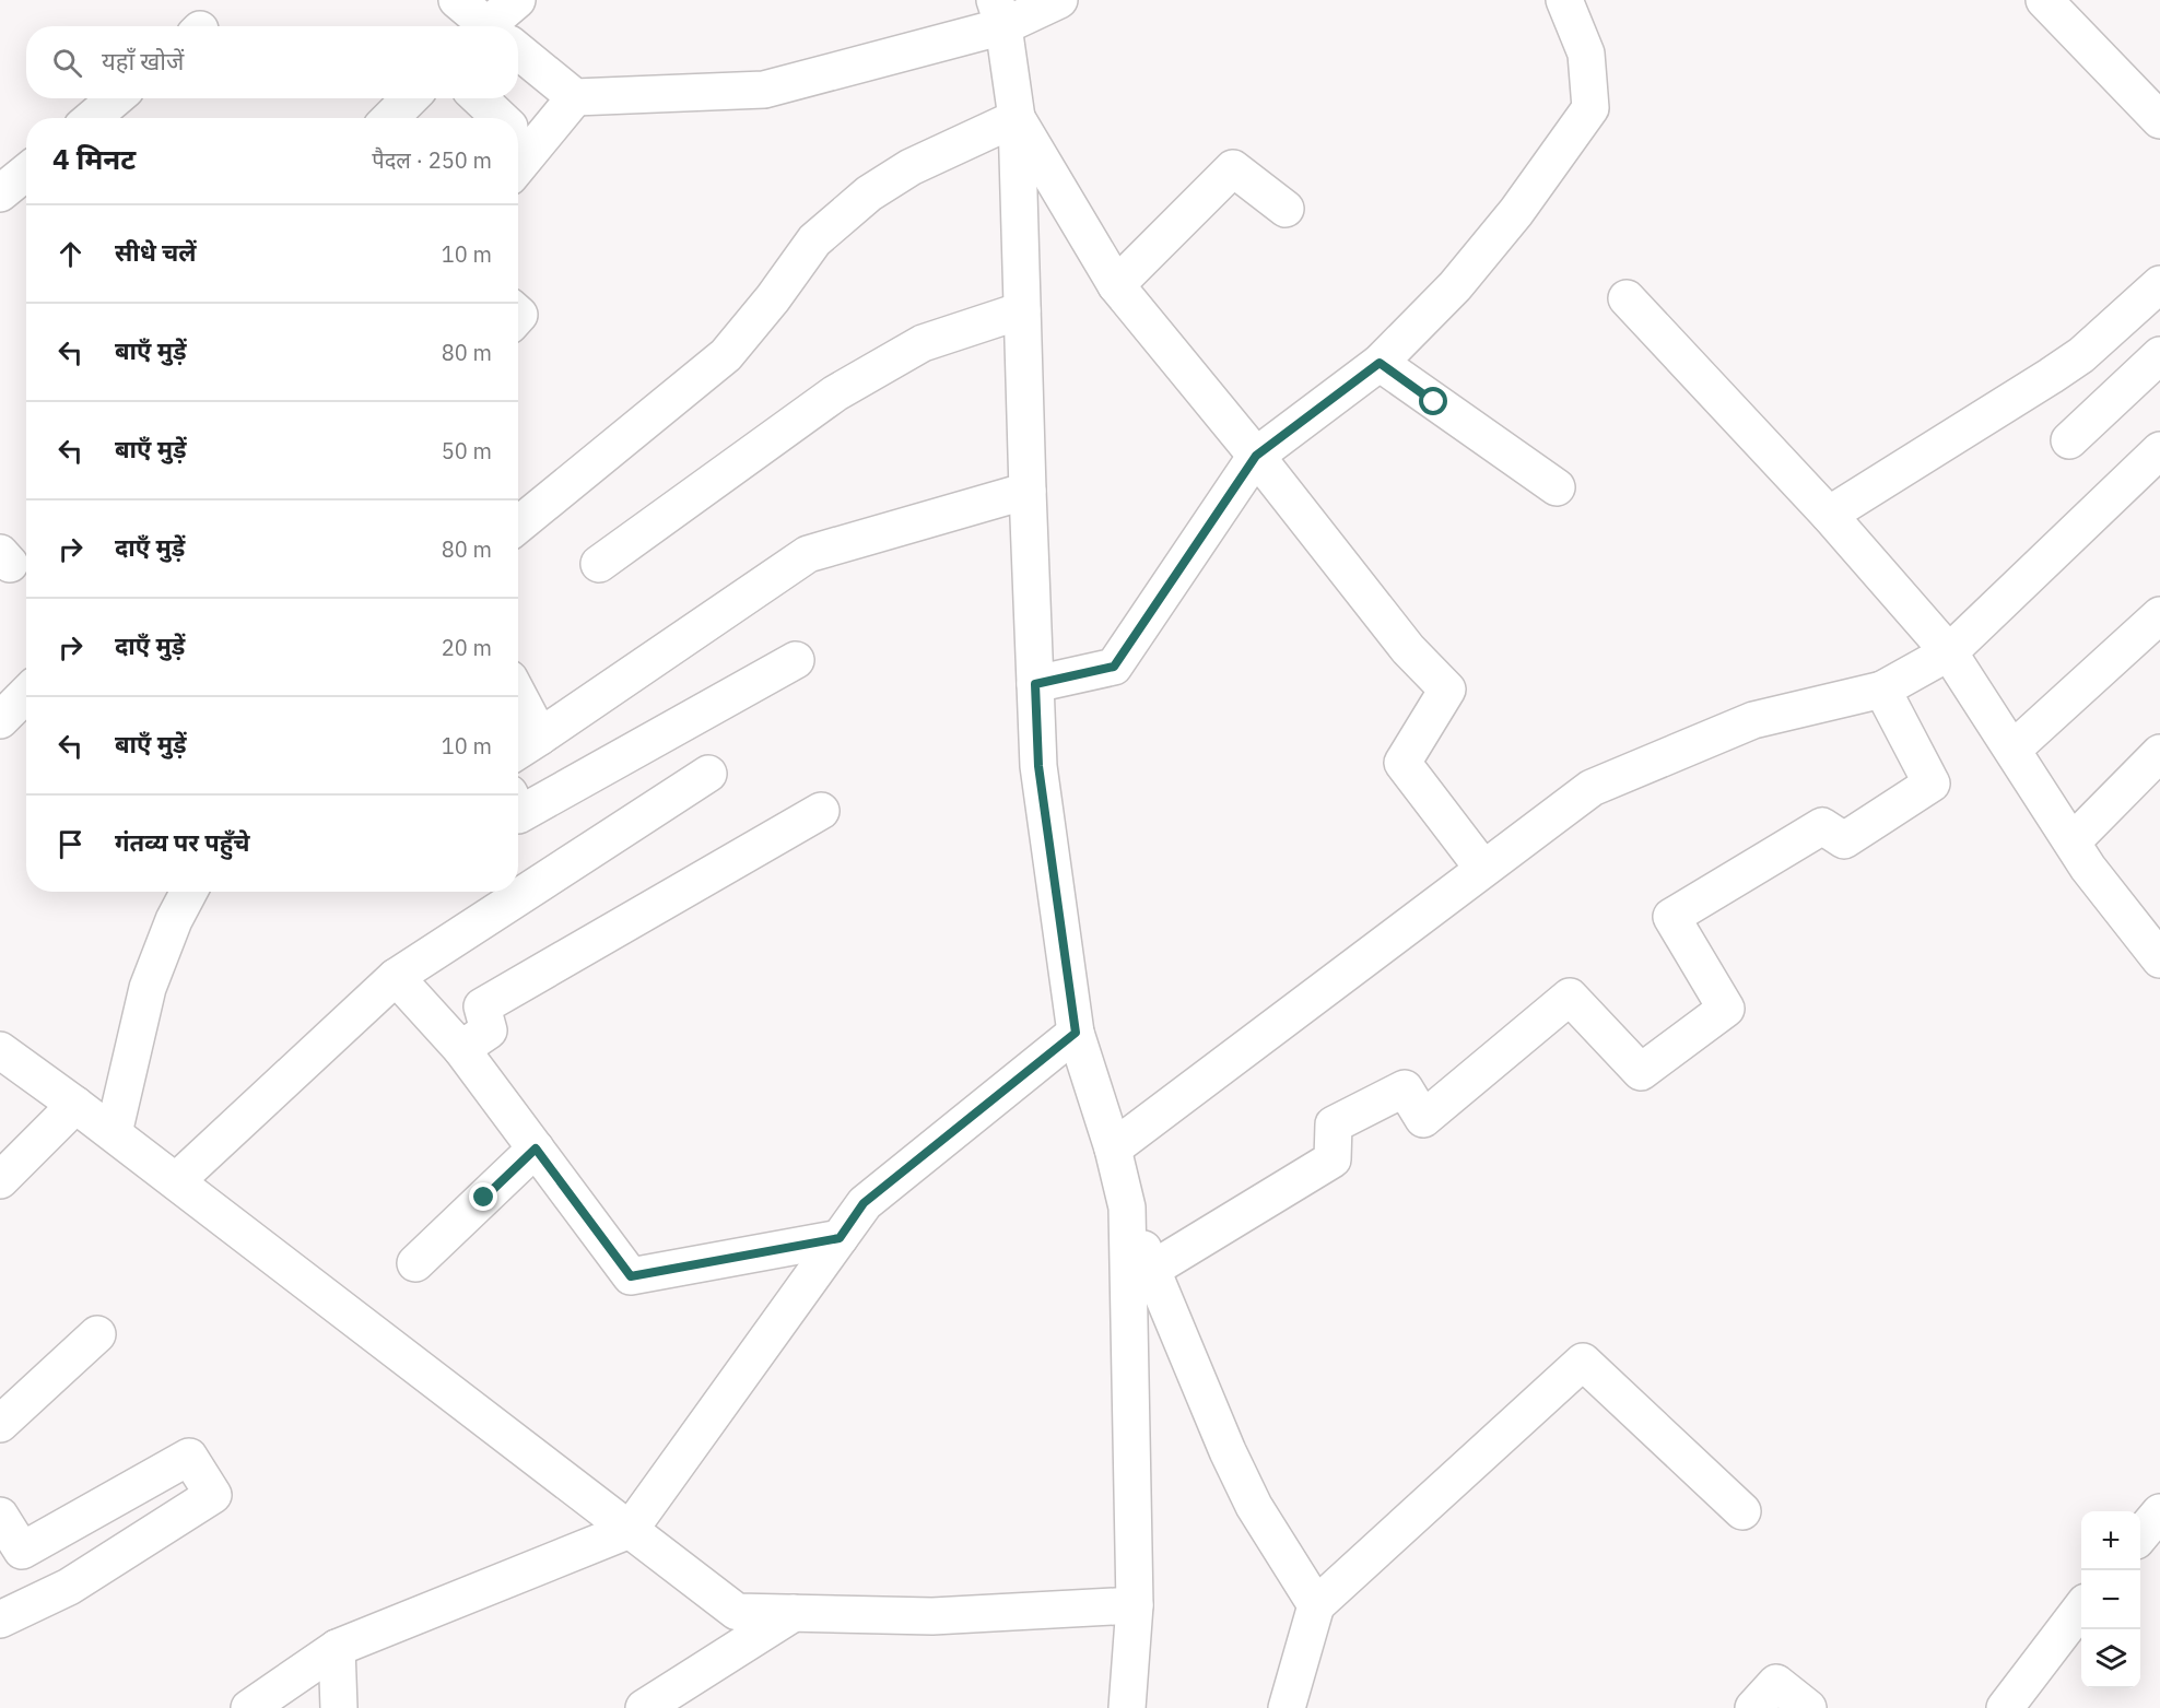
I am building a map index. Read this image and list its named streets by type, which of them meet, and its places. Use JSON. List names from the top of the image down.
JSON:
{
  "page": {
    "search": "यहाँ खोजें",
    "heading": ["4 मिनट", "पैदल · 250 m"],
    "list": [
      ["सीधे चलें", "10 m"],
      ["बाएँ मुड़ें", "80 m"],
      ["बाएँ मुड़ें", "50 m"],
      ["दाएँ मुड़ें", "80 m"],
      ["दाएँ मुड़ें", "20 m"],
      ["बाएँ मुड़ें", "10 m"],
      "गंतव्य पर पहुँचे"
    ],
    "map_buttons": ["+", "−"]
  }
}
